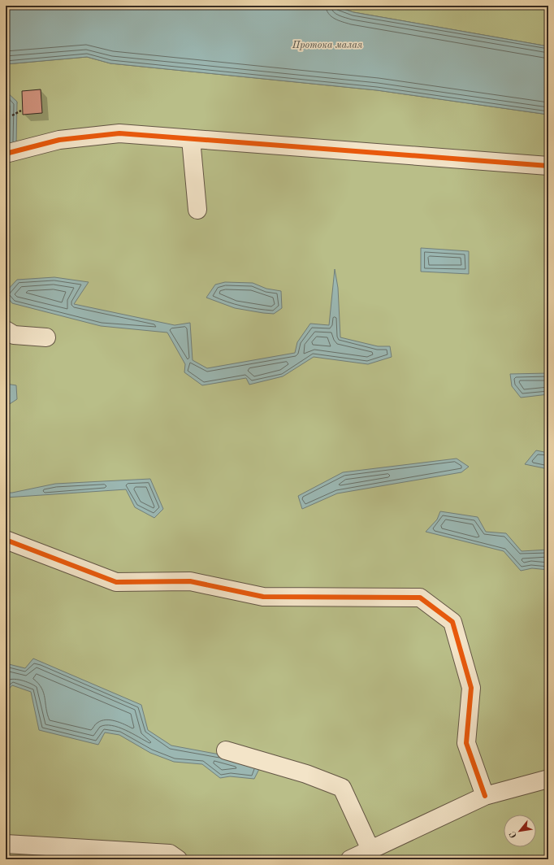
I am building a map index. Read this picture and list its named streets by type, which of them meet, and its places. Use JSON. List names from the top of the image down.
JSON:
{
  "water": ["Протока малая"],
  "north": "bottom left"
}
